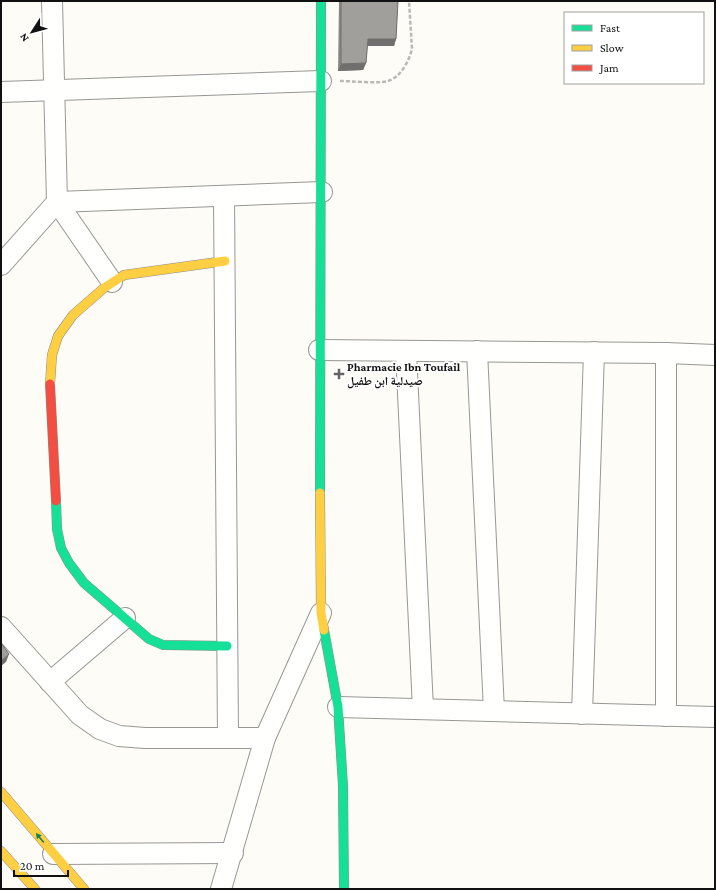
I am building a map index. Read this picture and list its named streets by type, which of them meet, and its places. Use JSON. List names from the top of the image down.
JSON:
{
  "places": {
    "health": ["Pharmacie Ibn Toufail صيدلية ابن طفيل"]
  },
  "legend": ["Fast", "Slow", "Jam"],
  "scale_bar": "20 m",
  "north": "bottom left"
}
